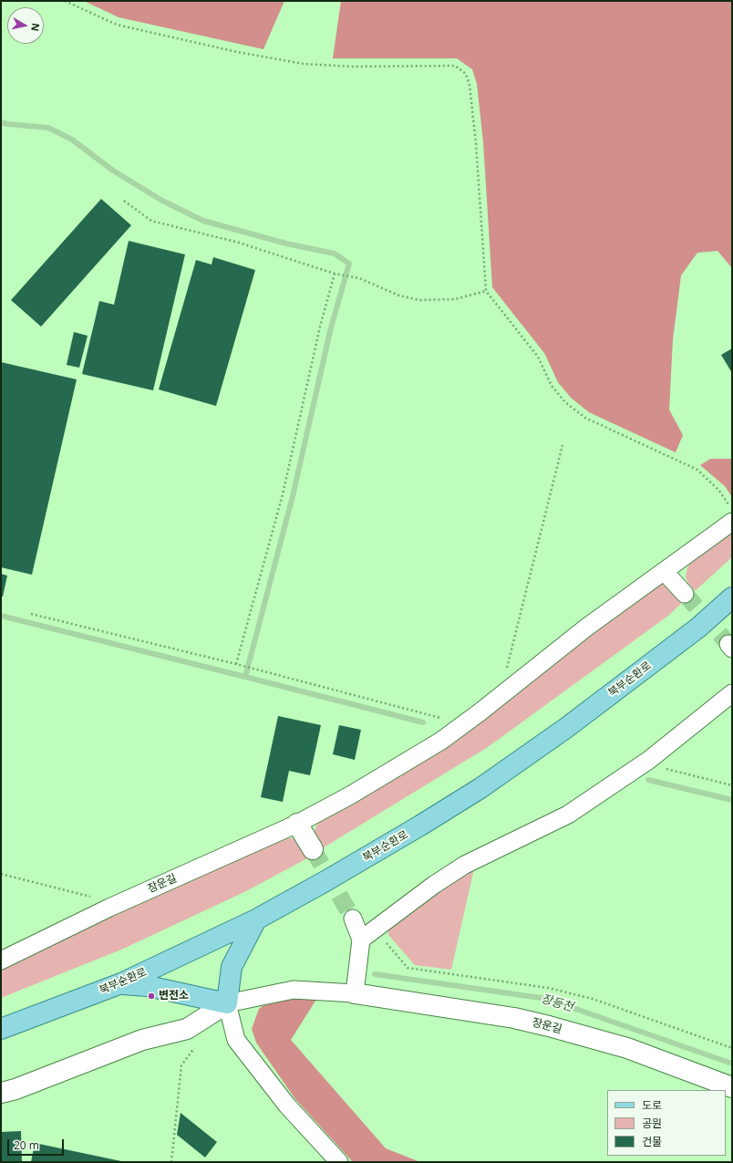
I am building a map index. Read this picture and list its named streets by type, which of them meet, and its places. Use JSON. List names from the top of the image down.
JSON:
{
  "streets": {
    "main road": ["북부순환로"],
    "street": ["장운길"]
  },
  "water": ["장등천"],
  "places": ["변전소"],
  "legend": ["도로", "공원", "건물"],
  "scale_bar": "20 m",
  "north": "right"
}
